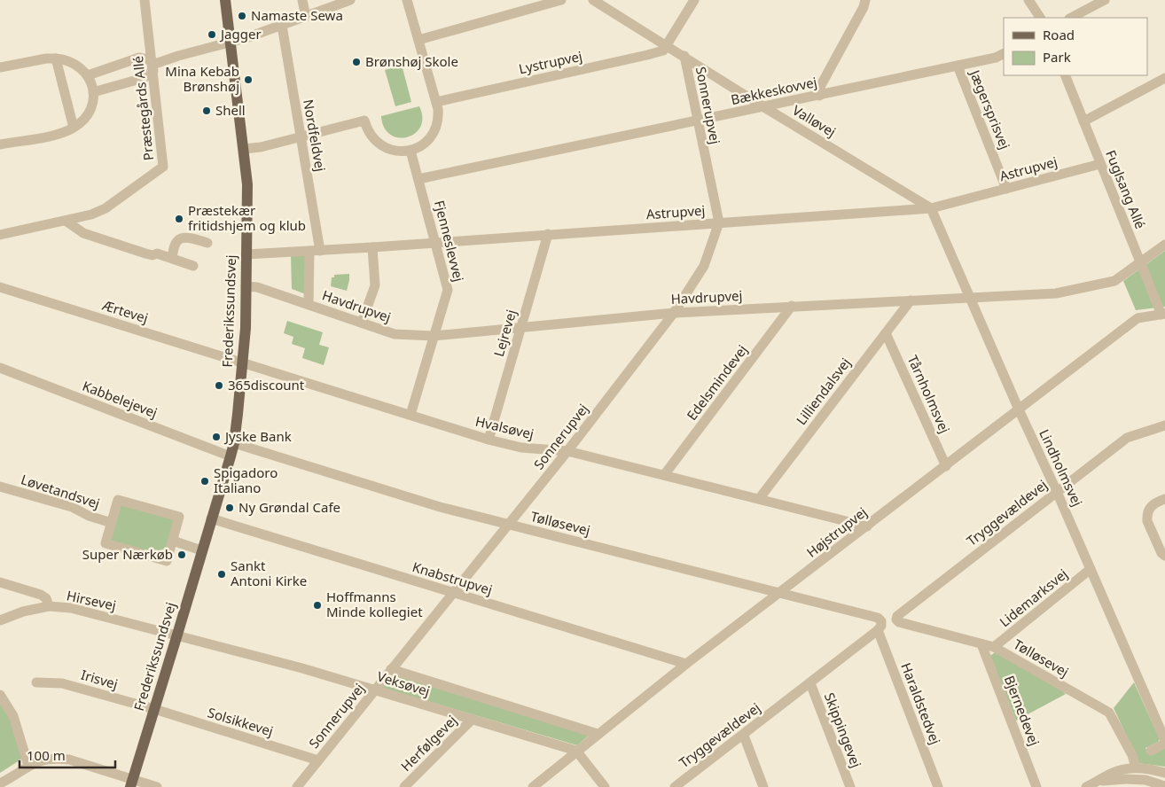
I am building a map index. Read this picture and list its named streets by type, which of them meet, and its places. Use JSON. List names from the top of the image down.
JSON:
{
  "streets": {
    "main road": ["Frederikssundsvej"],
    "street": [
      "Lystrupvej",
      "Bækkeskovvej",
      "Sonnerupvej",
      "Præstegårds Allé",
      "Jægersprisvej",
      "Valløvej",
      "Nordfeldvej",
      "Astrupvej",
      "Fuglsang Allé",
      "Fjenneslevvej",
      "Havdrupvej",
      "Ærtevej",
      "Lejrevej",
      "Edelsmindevej",
      "Lilliendalsvej",
      "Tårnholmsvej",
      "Kabbelejevej",
      "Hvalsøvej",
      "Lindholmsvej",
      "Løvetandsvej",
      "Tryggevældevej",
      "Tølløsevej",
      "Højstrupvej",
      "Knabstrupvej",
      "Lidemarksvej",
      "Hirsevej",
      "Irisvej",
      "Veksøvej",
      "Haraldstedvej",
      "Bjernedevej",
      "Solsikkevej",
      "Skippingevej",
      "Herfølgevej"
    ]
  },
  "crossings": [
    ["Lystrupvej", "Valløvej"],
    ["Bækkeskovvej", "Sonnerupvej"],
    ["Bækkeskovvej", "Jægersprisvej"],
    ["Bækkeskovvej", "Valløvej"],
    ["Bækkeskovvej", "Fjenneslevvej"],
    ["Sonnerupvej", "Valløvej"],
    ["Sonnerupvej", "Astrupvej"],
    ["Sonnerupvej", "Havdrupvej"],
    ["Sonnerupvej", "Hvalsøvej"],
    ["Sonnerupvej", "Tølløsevej"],
    ["Sonnerupvej", "Knabstrupvej"],
    ["Sonnerupvej", "Veksøvej"],
    ["Sonnerupvej", "Solsikkevej"],
    ["Jægersprisvej", "Astrupvej"],
    ["Valløvej", "Astrupvej"],
    ["Valløvej", "Lindholmsvej"],
    ["Nordfeldvej", "Astrupvej"],
    ["Astrupvej", "Fuglsang Allé"],
    ["Astrupvej", "Fjenneslevvej"],
    ["Astrupvej", "Frederikssundsvej"],
    ["Astrupvej", "Lejrevej"],
    ["Astrupvej", "Lindholmsvej"],
    ["Fuglsang Allé", "Havdrupvej"],
    ["Fuglsang Allé", "Højstrupvej"],
    ["Fjenneslevvej", "Havdrupvej"],
    ["Fjenneslevvej", "Hvalsøvej"],
    ["Havdrupvej", "Frederikssundsvej"],
    ["Havdrupvej", "Lejrevej"],
    ["Havdrupvej", "Edelsmindevej"],
    ["Havdrupvej", "Lilliendalsvej"],
    ["Havdrupvej", "Lindholmsvej"],
    ["Frederikssundsvej", "Ærtevej"],
    ["Frederikssundsvej", "Kabbelejevej"],
    ["Frederikssundsvej", "Hvalsøvej"],
    ["Frederikssundsvej", "Tølløsevej"],
    ["Frederikssundsvej", "Knabstrupvej"],
    ["Frederikssundsvej", "Hirsevej"],
    ["Frederikssundsvej", "Irisvej"],
    ["Frederikssundsvej", "Veksøvej"],
    ["Frederikssundsvej", "Solsikkevej"],
    ["Ærtevej", "Hvalsøvej"],
    ["Lejrevej", "Hvalsøvej"],
    ["Edelsmindevej", "Hvalsøvej"],
    ["Lilliendalsvej", "Tårnholmsvej"],
    ["Lilliendalsvej", "Hvalsøvej"],
    ["Tårnholmsvej", "Højstrupvej"],
    ["Hvalsøvej", "Højstrupvej"],
    ["Lindholmsvej", "Tryggevældevej"],
    ["Lindholmsvej", "Højstrupvej"],
    ["Lindholmsvej", "Lidemarksvej"],
    ["Tryggevældevej", "Tølløsevej"],
    ["Tryggevældevej", "Haraldstedvej"],
    ["Tryggevældevej", "Skippingevej"],
    ["Tølløsevej", "Højstrupvej"],
    ["Tølløsevej", "Lidemarksvej"],
    ["Tølløsevej", "Haraldstedvej"],
    ["Tølløsevej", "Bjernedevej"],
    ["Højstrupvej", "Knabstrupvej"],
    ["Højstrupvej", "Veksøvej"],
    ["Hirsevej", "Veksøvej"],
    ["Irisvej", "Solsikkevej"],
    ["Veksøvej", "Herfølgevej"]
  ],
  "places": [
    "Namaste Sewa",
    "Jagger",
    "Brønshøj Skole",
    "Mina Kebab Brønshøj",
    "Shell",
    "Præstekær fritidshjem og klub",
    "365discount",
    "Jyske Bank",
    "Spigadoro Italiano",
    "Ny Grøndal Cafe",
    "Super Nærkøb",
    "Sankt Antoni Kirke",
    "Hoffmanns Minde kollegiet"
  ],
  "legend": ["Road", "Park"],
  "scale_bar": "100 m"
}
